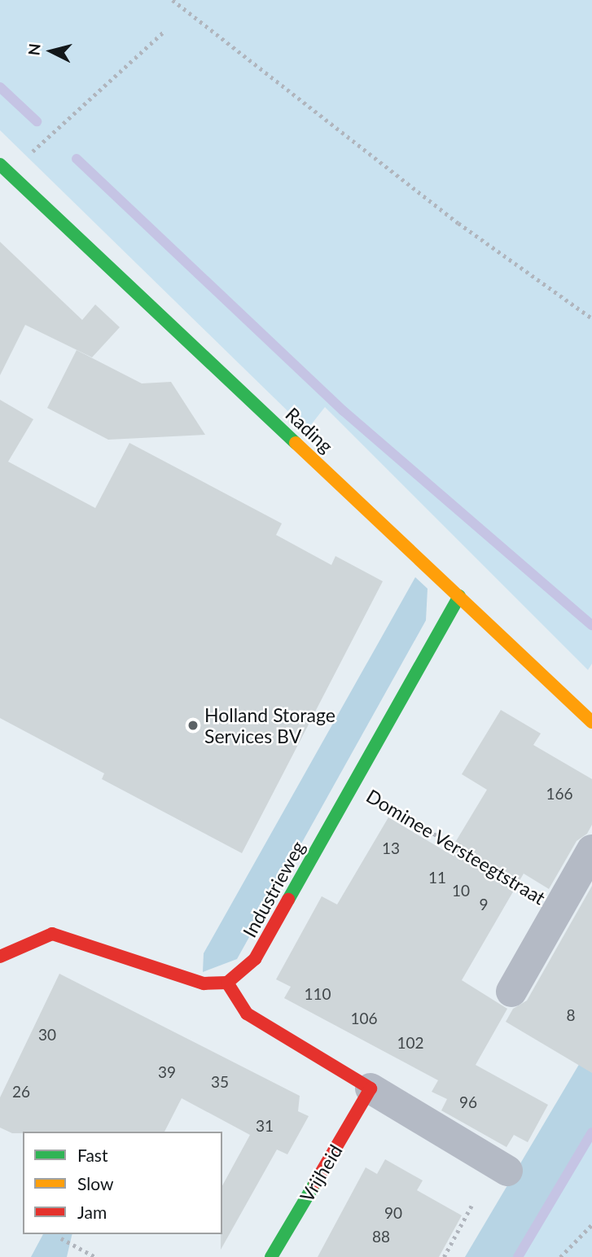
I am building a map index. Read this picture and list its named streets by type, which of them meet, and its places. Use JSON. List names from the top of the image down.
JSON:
{
  "streets": {
    "street": [
      "Rading",
      "Dominee Versteegtstraat",
      "Industrieweg",
      "Vrijheid"
    ]
  },
  "crossings": [
    ["Rading", "Industrieweg"],
    ["Dominee Versteegtstraat", "Industrieweg"]
  ],
  "places": ["Holland Storage Services BV"],
  "house_numbers": [
    "166",
    "13",
    "11",
    "10",
    "9",
    "110",
    "8",
    "106",
    "30",
    "102",
    "39",
    "35",
    "26",
    "96",
    "31",
    "90",
    "88"
  ],
  "legend": ["Fast", "Slow", "Jam"],
  "north": "left"
}
